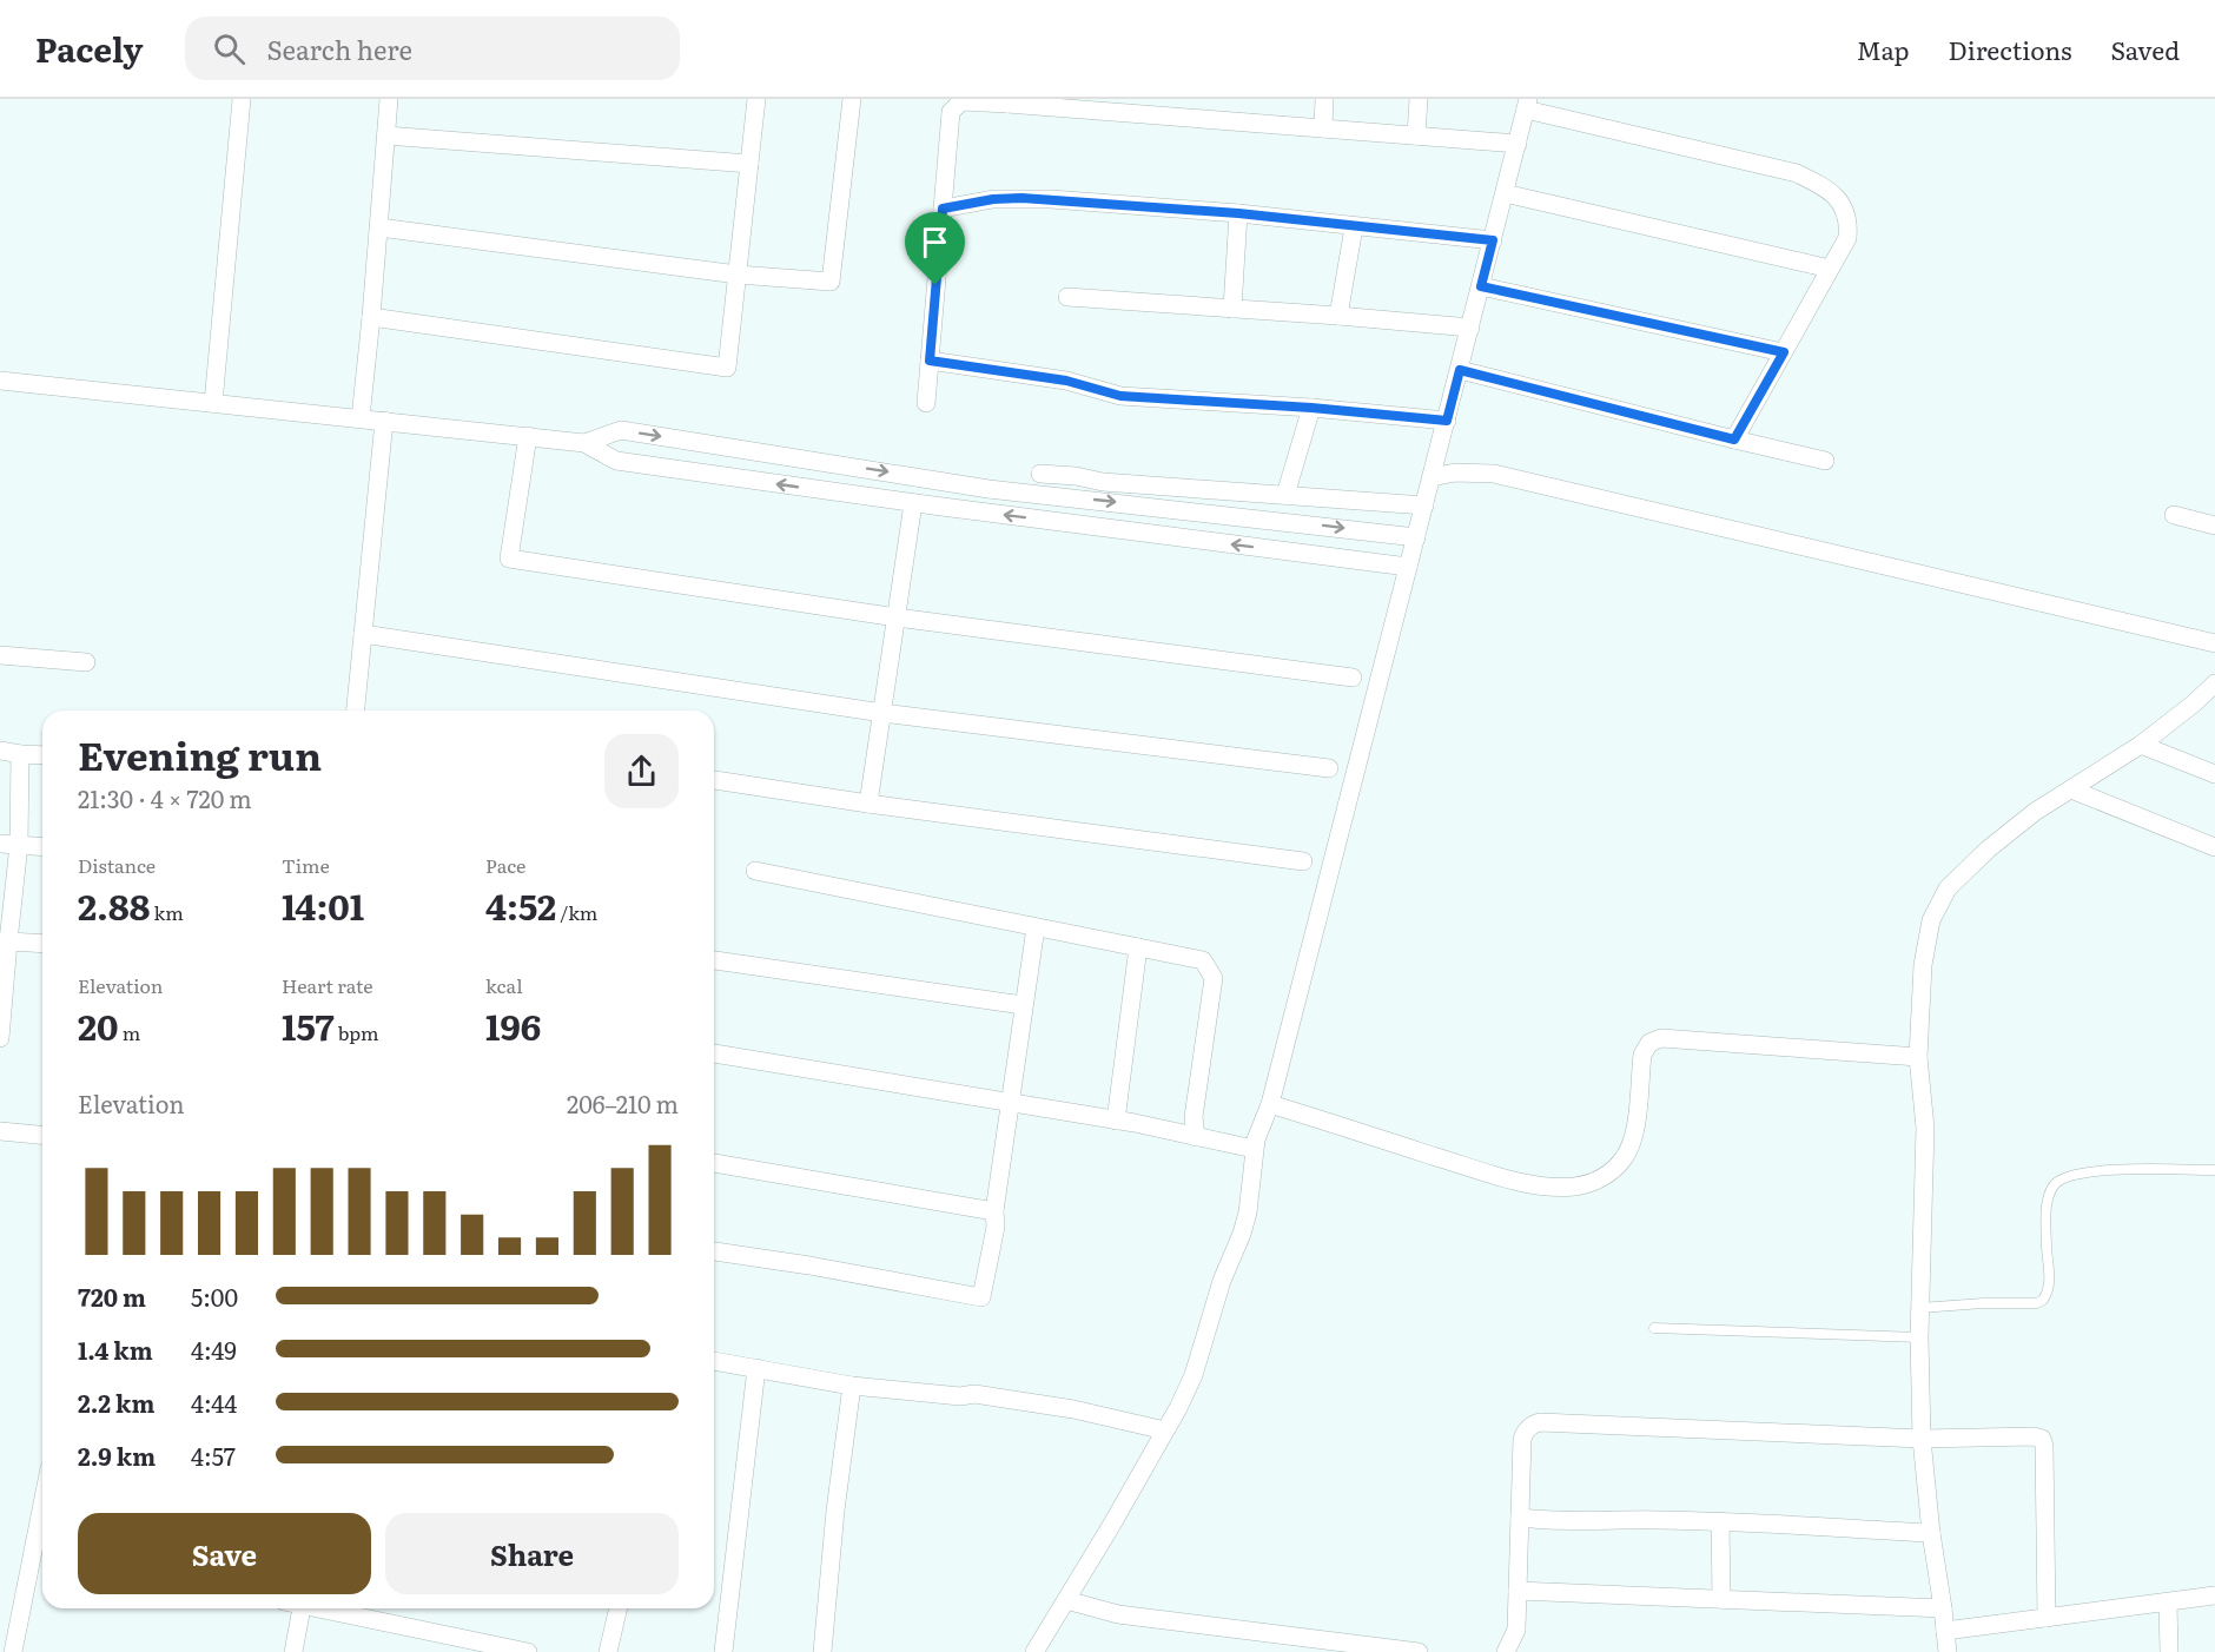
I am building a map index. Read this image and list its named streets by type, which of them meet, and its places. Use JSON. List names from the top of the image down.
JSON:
{
  "page": {
    "header": "Pacely",
    "search": "Search here",
    "nav": ["Map", "Directions", "Saved"],
    "heading": ["Evening run", "21:30 · 4 × 720 m"],
    "stats": [
      ["Distance", "2.88 km"],
      ["Time", "14:01"],
      ["Pace", "4:52 /km"],
      ["Elevation", "20 m"],
      ["Heart rate", "157 bpm"],
      ["kcal", "196"]
    ],
    "chart": ["Elevation", "206–210 m"],
    "list": [
      {
        "name": "720 m",
        "note": "5:00"
      },
      {
        "name": "1.4 km",
        "note": "4:49"
      },
      {
        "name": "2.2 km",
        "note": "4:44"
      },
      {
        "name": "2.9 km",
        "note": "4:57"
      }
    ],
    "buttons": ["Save", "Share"]
  }
}
